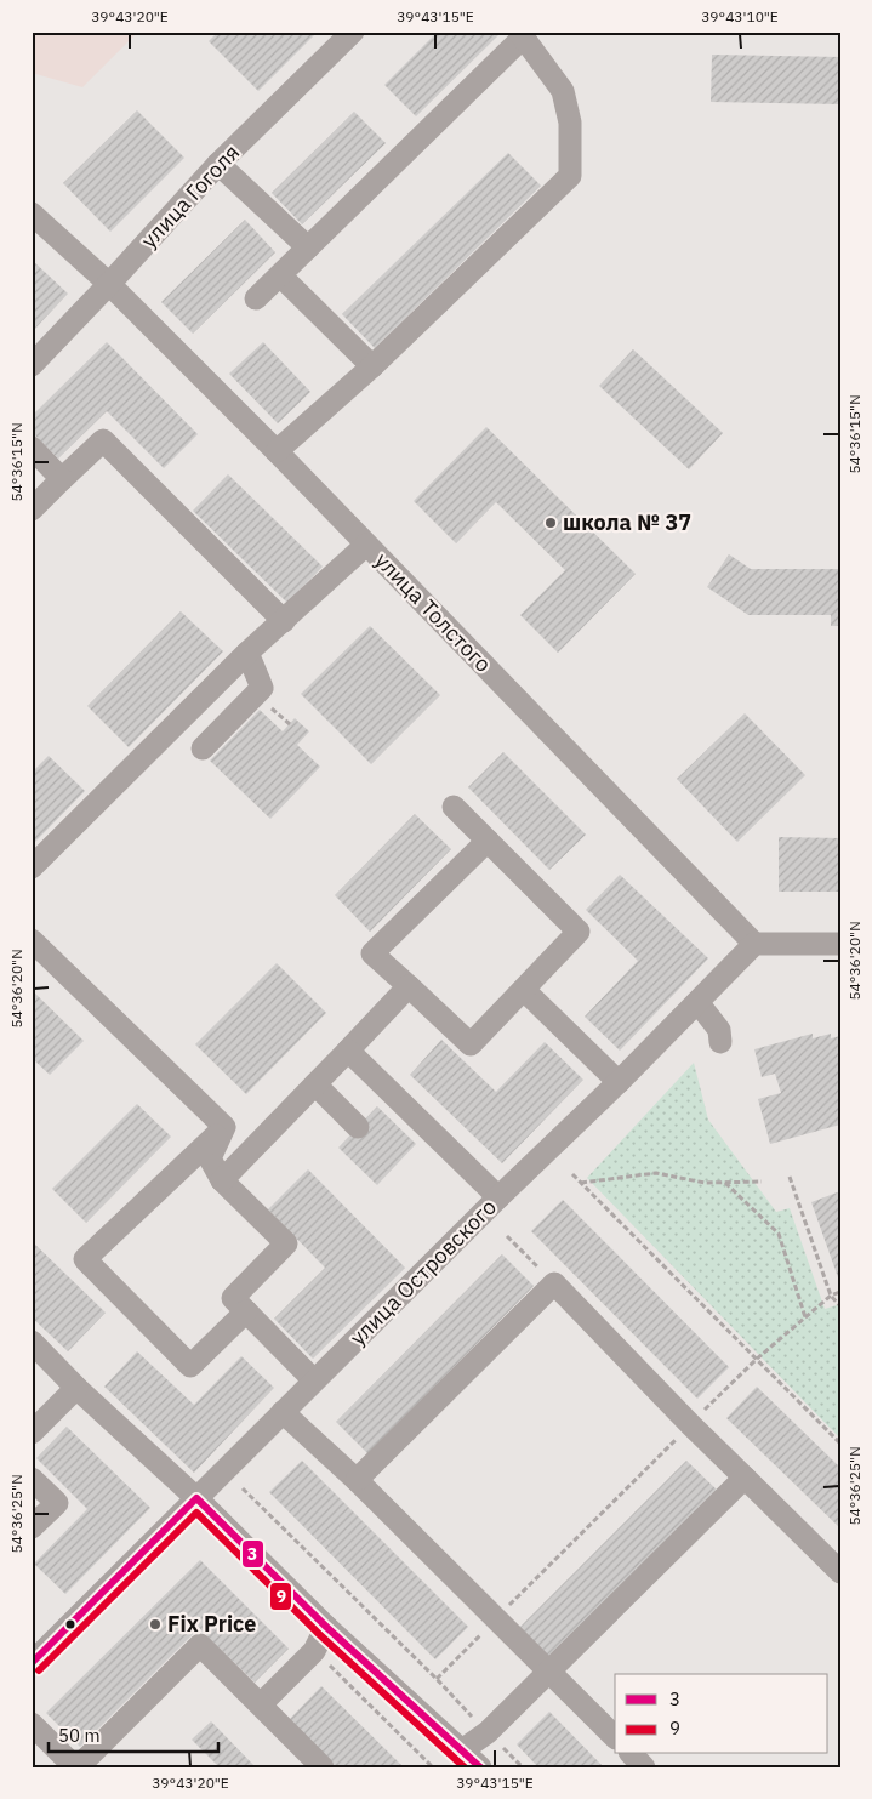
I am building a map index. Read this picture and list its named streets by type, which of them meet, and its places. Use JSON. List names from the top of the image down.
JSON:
{
  "streets": {
    "street": ["улица Гоголя", "улица Толстого", "улица Островского"]
  },
  "crossings": [
    ["улица Гоголя", "улица Толстого"],
    ["улица Толстого", "улица Островского"]
  ],
  "places": ["школа № 37", "Fix Price"],
  "lines": ["transit line 3", "transit line 9"],
  "legend": ["3", "9"],
  "scale_bar": "50 m",
  "coordinates": [
    "39°43'20\"E",
    "39°43'15\"E",
    "39°43'10\"E",
    "54°36'15\"N",
    "54°36'20\"N",
    "54°36'25\"N"
  ]
}
